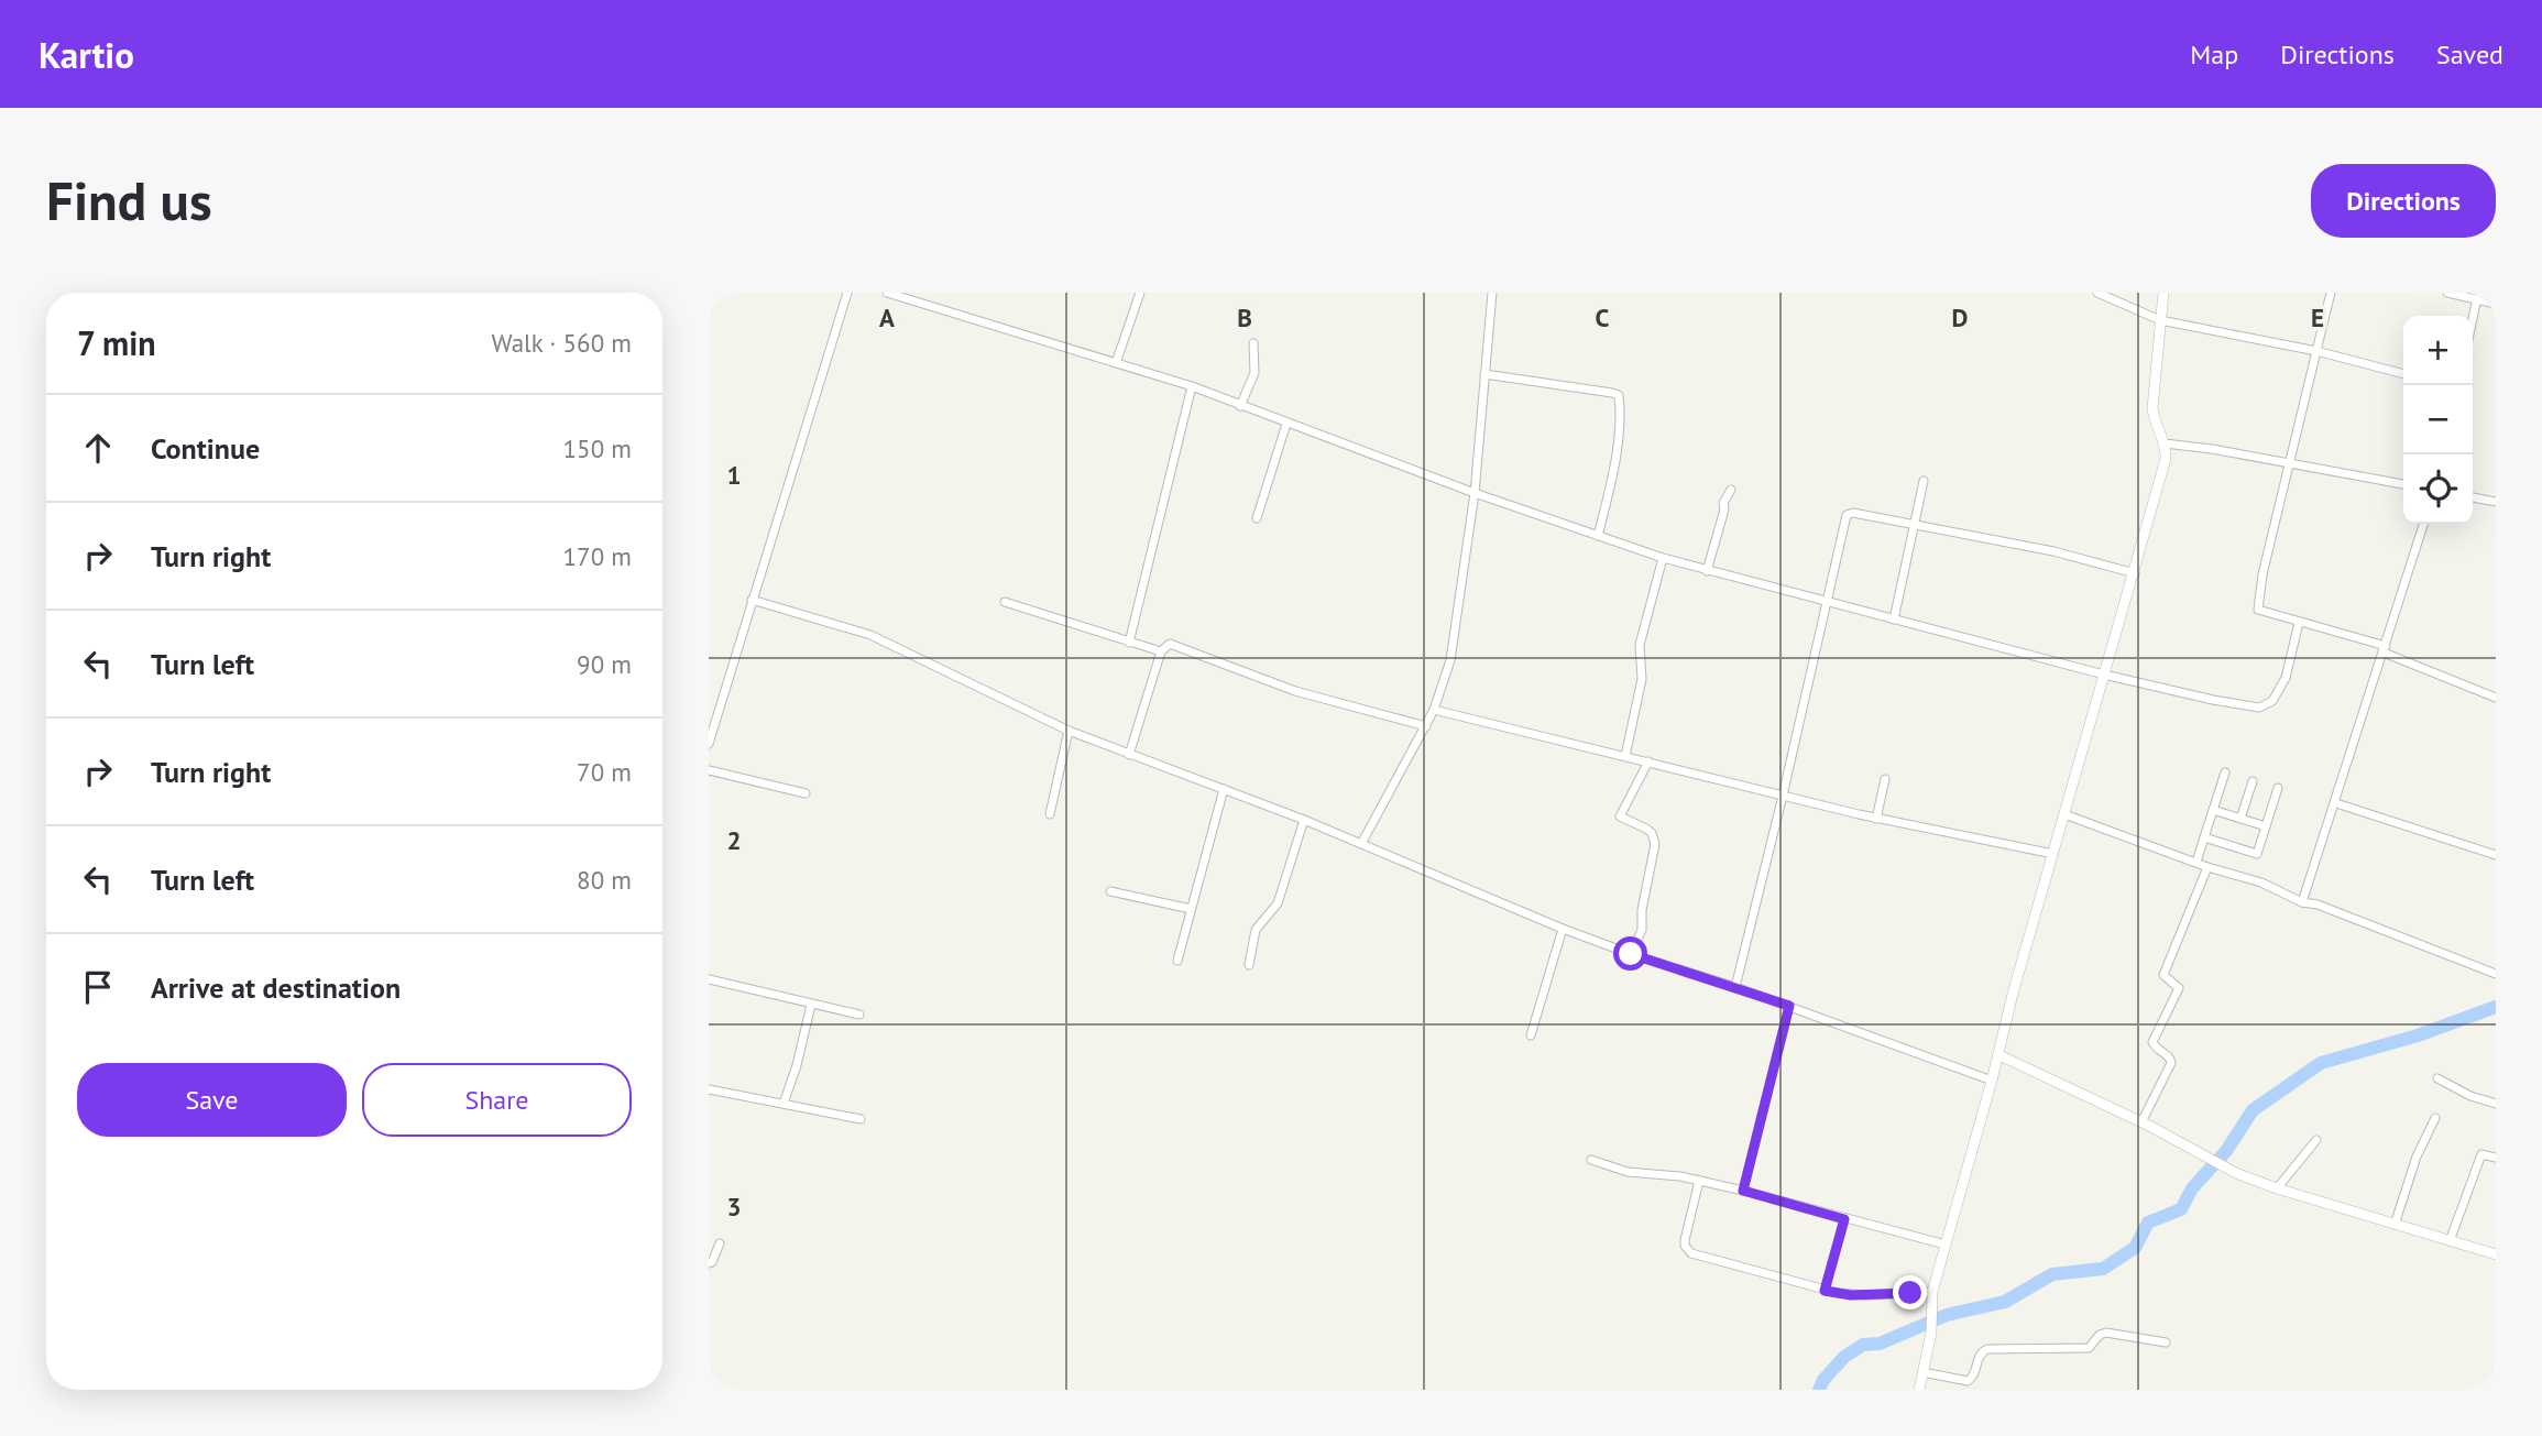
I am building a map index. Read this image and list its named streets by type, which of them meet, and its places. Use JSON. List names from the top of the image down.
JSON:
{
  "page": {
    "header": "Kartio",
    "nav": ["Map", "Directions", "Saved"],
    "buttons": [
      "Directions",
      ["Save", "Share"]
    ],
    "title": "Find us",
    "heading": ["7 min", "Walk · 560 m"],
    "map_buttons": ["+", "−"],
    "list": [
      ["Continue", "150 m"],
      ["Turn right", "170 m"],
      ["Turn left", "90 m"],
      ["Turn right", "70 m"],
      ["Turn left", "80 m"],
      "Arrive at destination"
    ]
  },
  "grid": {
    "columns": [
      "A",
      "B",
      "C",
      "D",
      "E"
    ],
    "rows": ["1", "2", "3"]
  }
}
